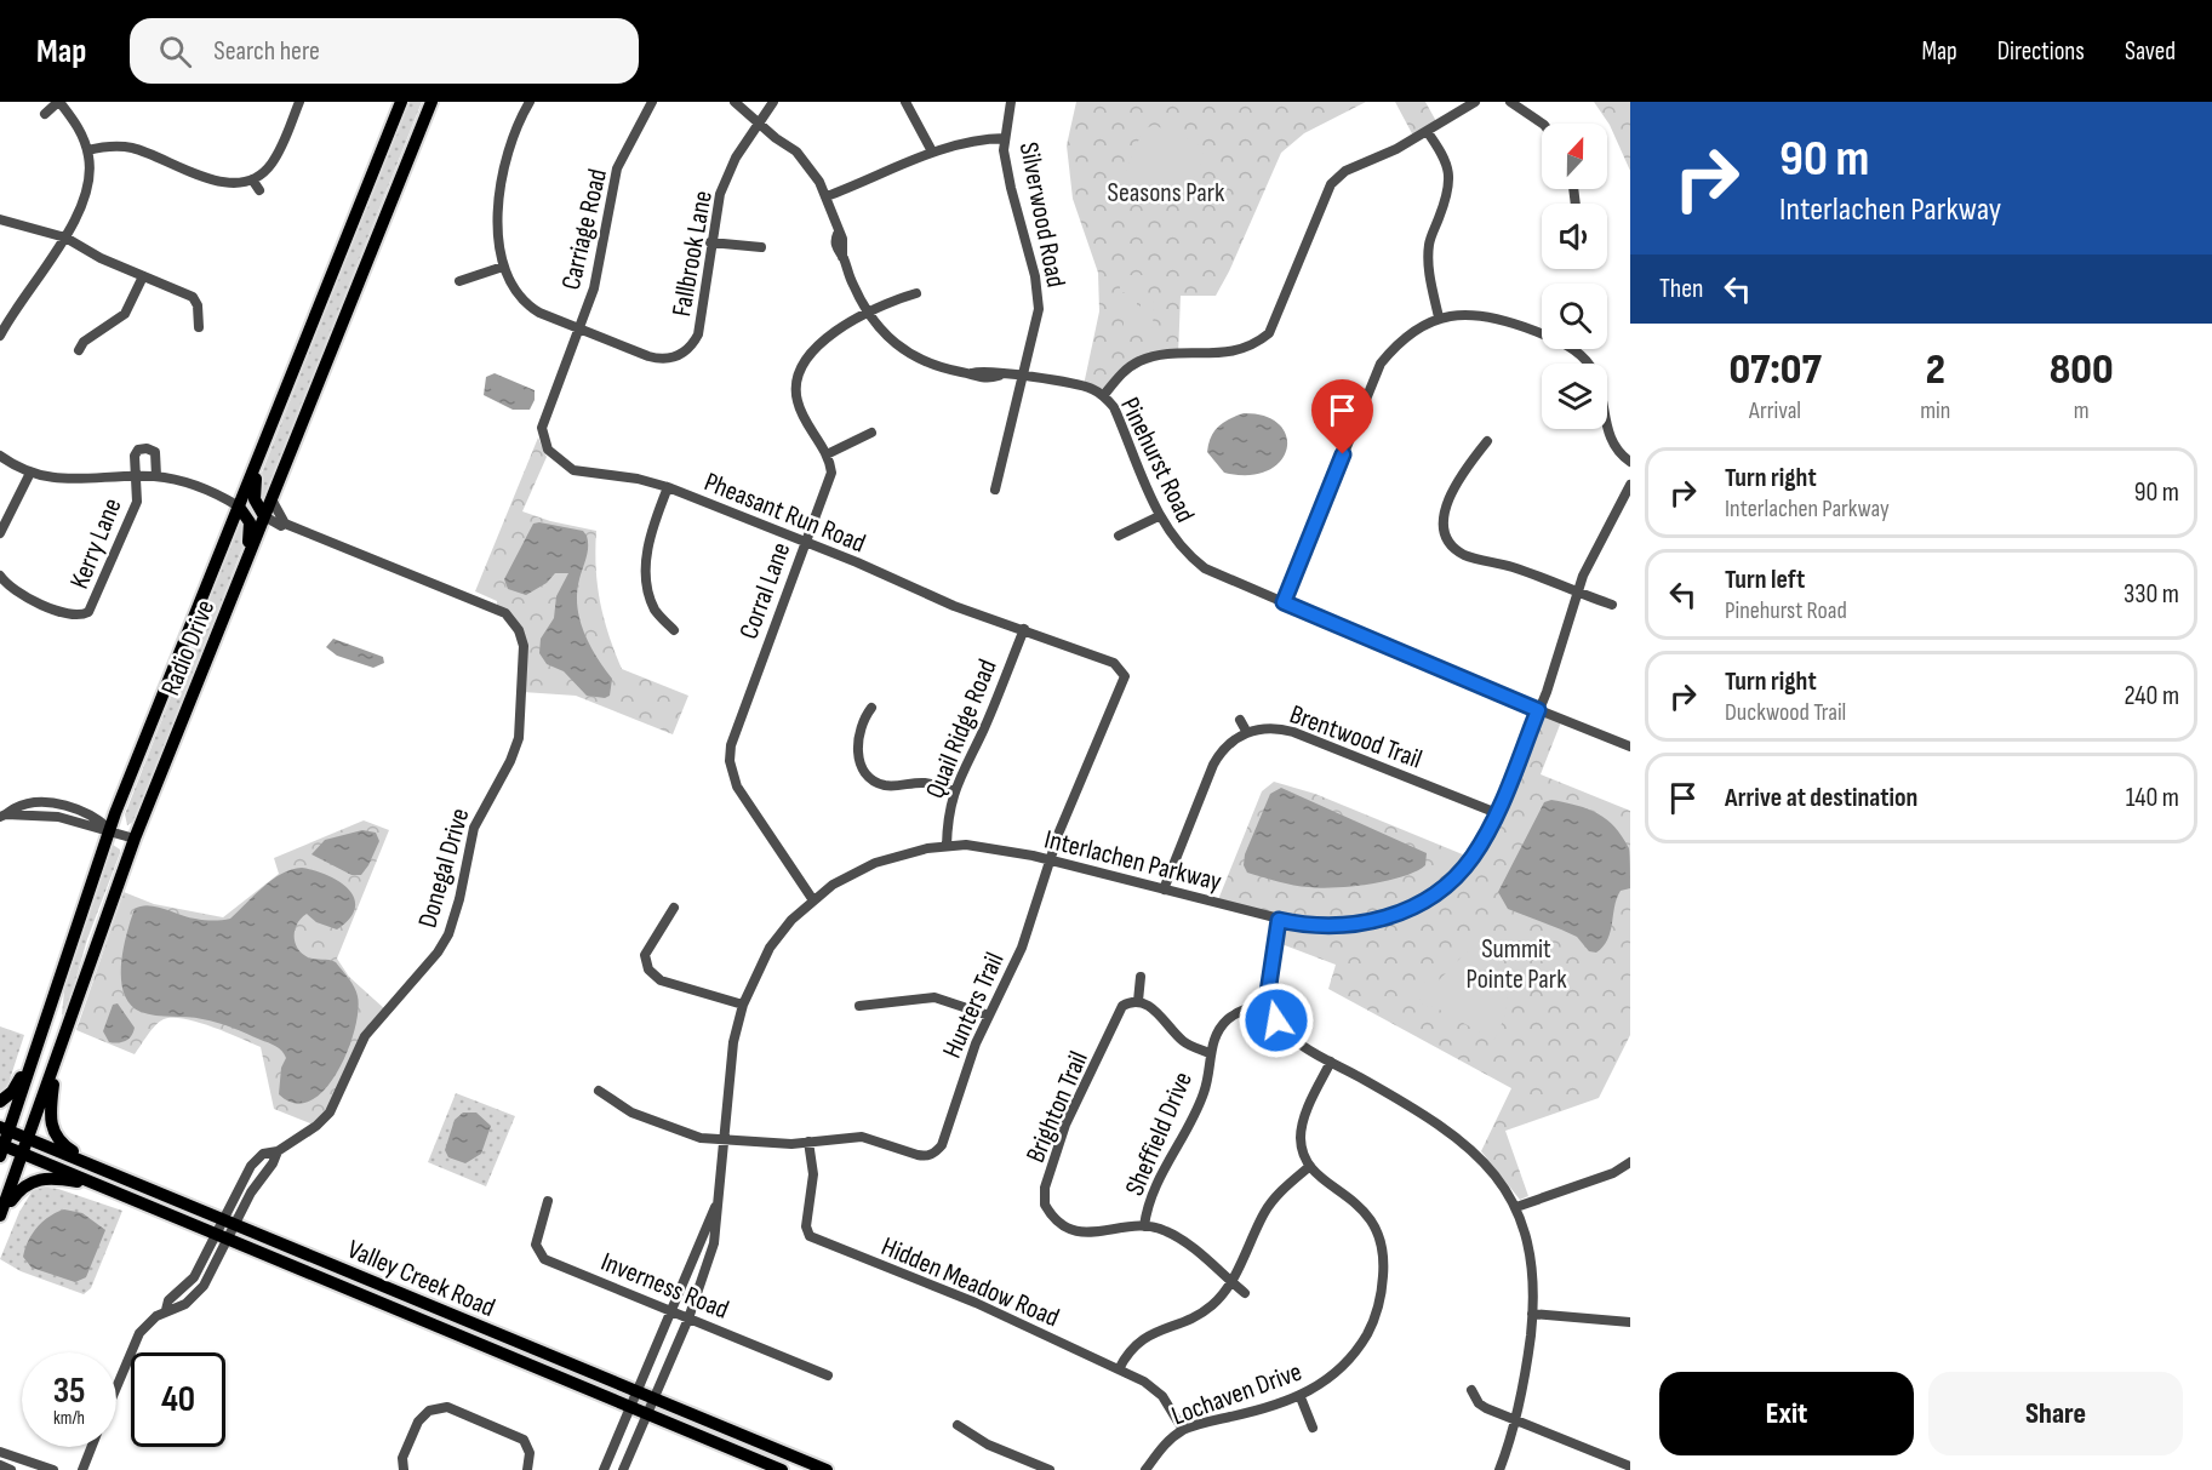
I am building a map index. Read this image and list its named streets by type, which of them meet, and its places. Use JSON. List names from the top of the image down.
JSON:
{
  "streets": {
    "main road": ["Radio Drive", "Valley Creek Road"],
    "street": [
      "Silverwood Road",
      "Carriage Road",
      "Fallbrook Lane",
      "Pinehurst Road",
      "Pheasant Run Road",
      "Kerry Lane",
      "Corral Lane",
      "Quail Ridge Road",
      "Brentwood Trail",
      "Interlachen Parkway",
      "Donegal Drive",
      "Hunters Trail",
      "Brighton Trail",
      "Sheffield Drive",
      "Hidden Meadow Road",
      "Inverness Road",
      "Lochaven Drive"
    ]
  },
  "crossings": [
    ["Silverwood Road", "Pinehurst Road"],
    ["Carriage Road", "Fallbrook Lane"],
    ["Carriage Road", "Pheasant Run Road"],
    ["Fallbrook Lane", "Pinehurst Road"],
    ["Fallbrook Lane", "Pheasant Run Road"],
    ["Pinehurst Road", "Interlachen Parkway"],
    ["Pheasant Run Road", "Corral Lane"],
    ["Pheasant Run Road", "Quail Ridge Road"],
    ["Pheasant Run Road", "Hunters Trail"],
    ["Corral Lane", "Interlachen Parkway"],
    ["Radio Drive", "Donegal Drive"],
    ["Radio Drive", "Valley Creek Road"],
    ["Quail Ridge Road", "Interlachen Parkway"],
    ["Brentwood Trail", "Interlachen Parkway"],
    ["Interlachen Parkway", "Hunters Trail"],
    ["Interlachen Parkway", "Valley Creek Road"],
    ["Interlachen Parkway", "Inverness Road"],
    ["Donegal Drive", "Valley Creek Road"],
    ["Hunters Trail", "Hidden Meadow Road"],
    ["Brighton Trail", "Sheffield Drive"],
    ["Hidden Meadow Road", "Lochaven Drive"]
  ],
  "parks": ["Seasons Park", "Summit Pointe Park"],
  "north": "top",
  "page": {
    "header": "Map",
    "search": "Search here",
    "nav": ["Map", "Directions", "Saved"],
    "turn": ["90 m", "Interlachen Parkway"],
    "then": "Then",
    "eta": [
      "07:07",
      "Arrival",
      "2",
      "min",
      "800",
      "m"
    ],
    "list": [
      {
        "name": "Turn right",
        "note": "Interlachen Parkway",
        "value": "90 m"
      },
      {
        "name": "Turn left",
        "note": "Pinehurst Road",
        "value": "330 m"
      },
      {
        "name": "Turn right",
        "note": "Duckwood Trail",
        "value": "240 m"
      },
      {
        "name": "Arrive at destination",
        "value": "140 m"
      }
    ],
    "speed": "35 km/h",
    "limit": "40",
    "buttons": ["Exit", "Share"]
  }
}
